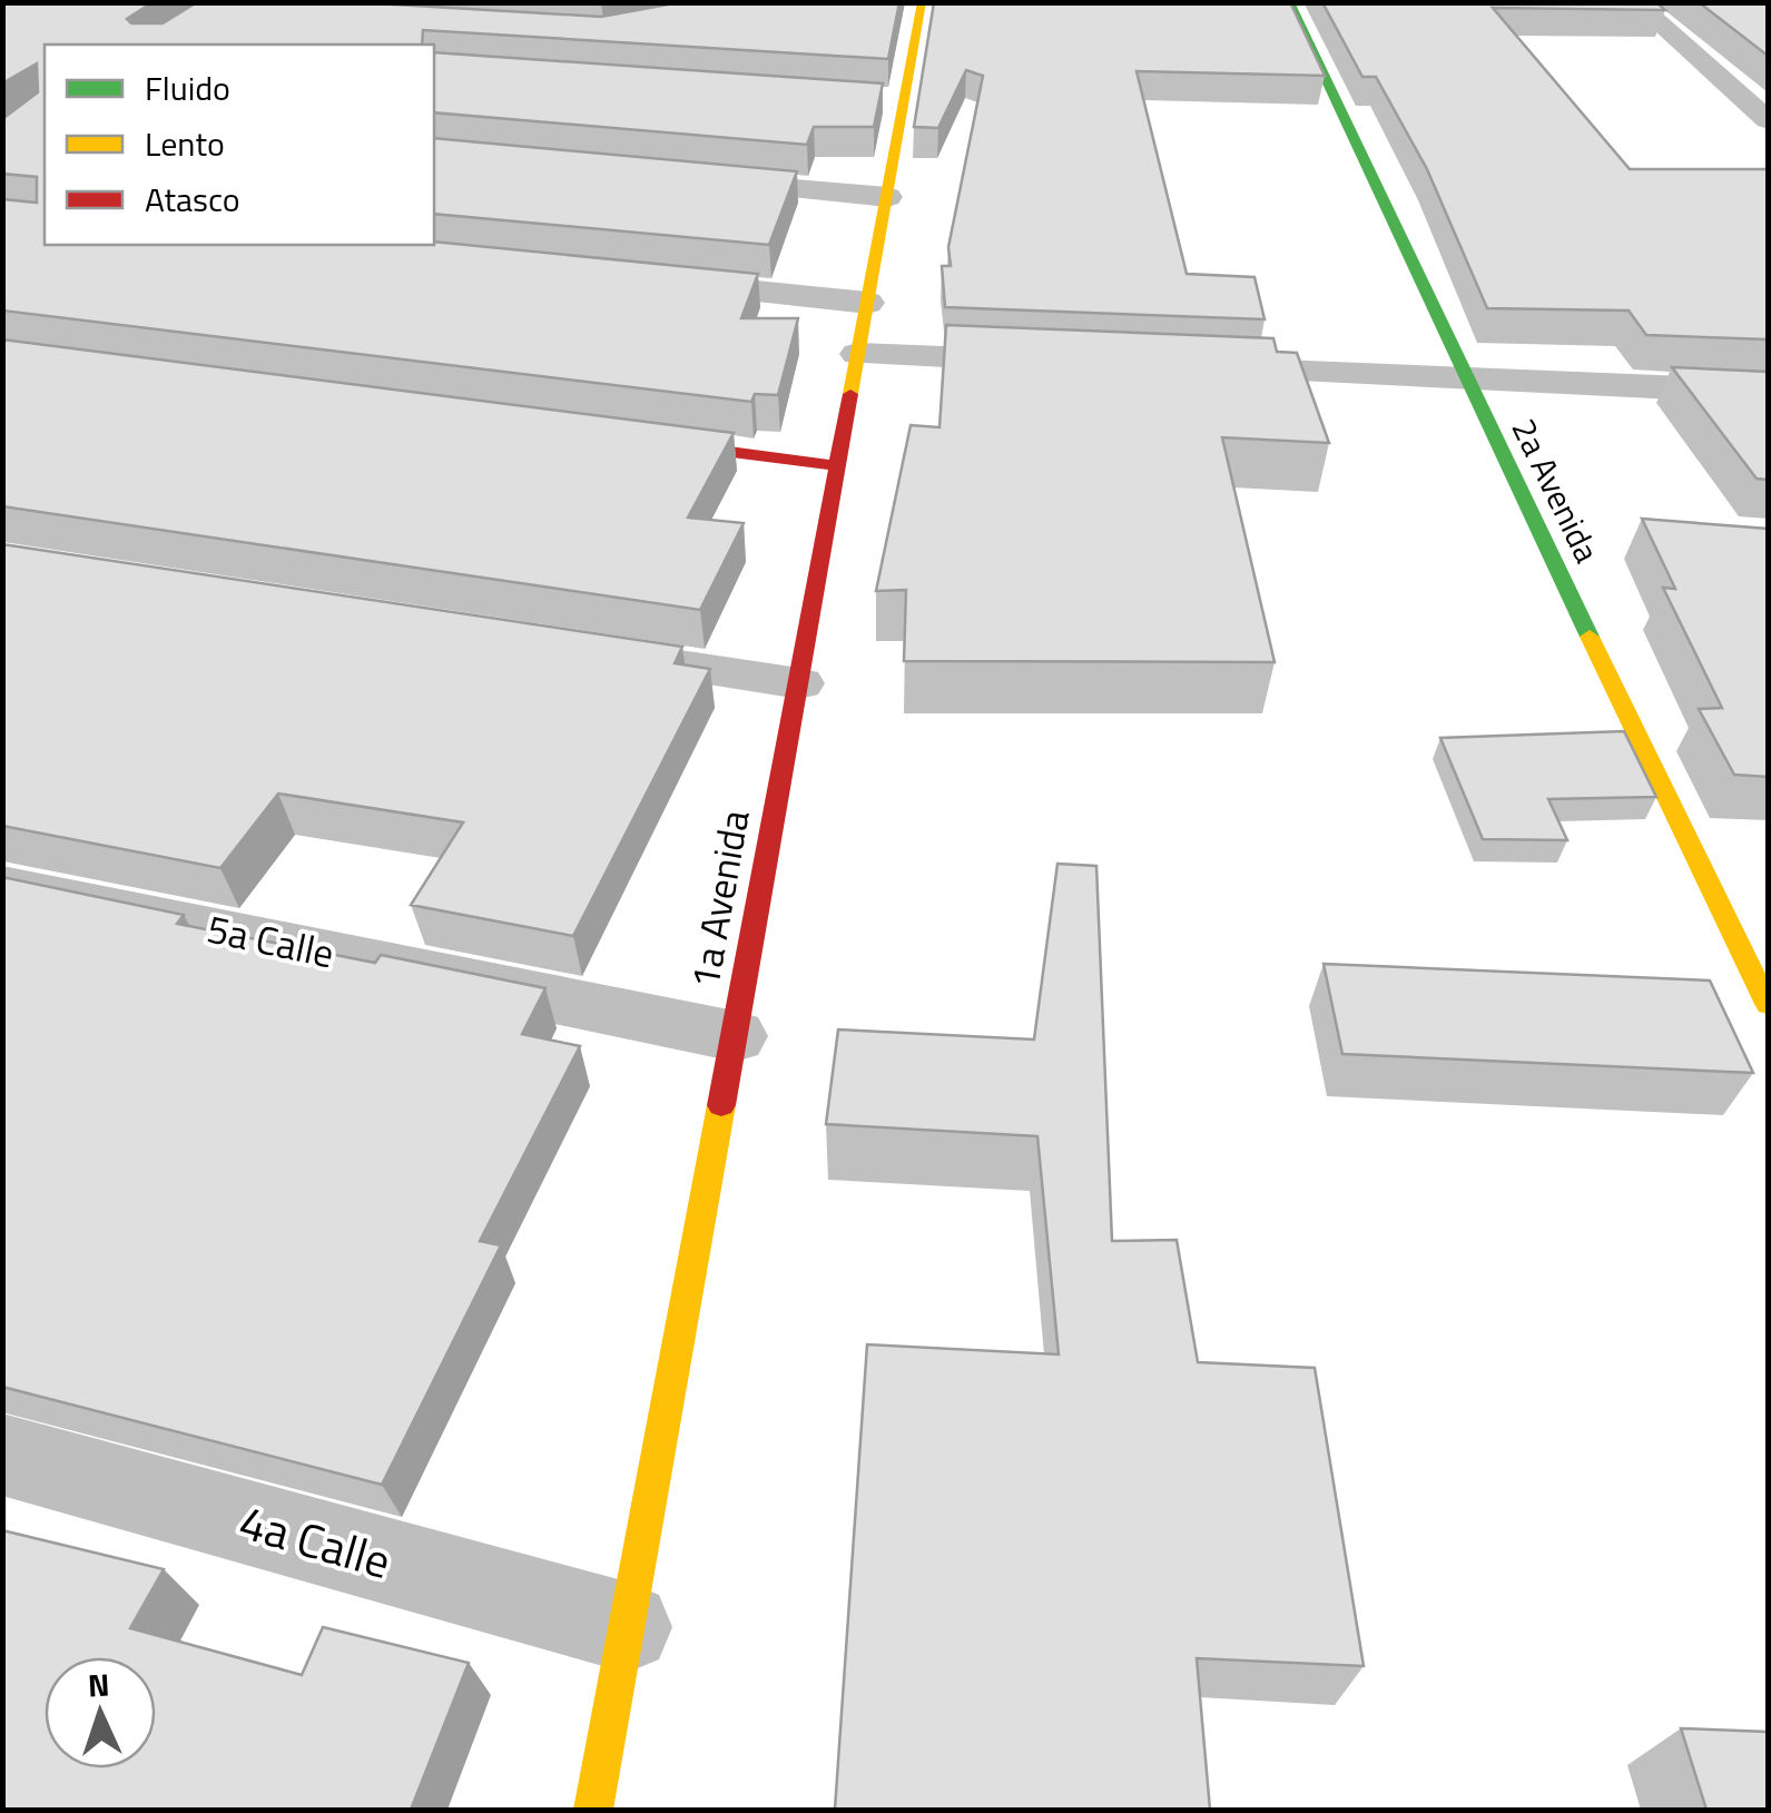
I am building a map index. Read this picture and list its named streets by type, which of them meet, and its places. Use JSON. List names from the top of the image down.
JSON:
{
  "streets": {
    "street": [
      "2a Avenida",
      "1a Avenida",
      "5a Calle",
      "4a Calle"
    ]
  },
  "crossings": [
    ["1a Avenida", "5a Calle"],
    ["1a Avenida", "4a Calle"]
  ],
  "legend": ["Fluido", "Lento", "Atasco"],
  "north": "top"
}
